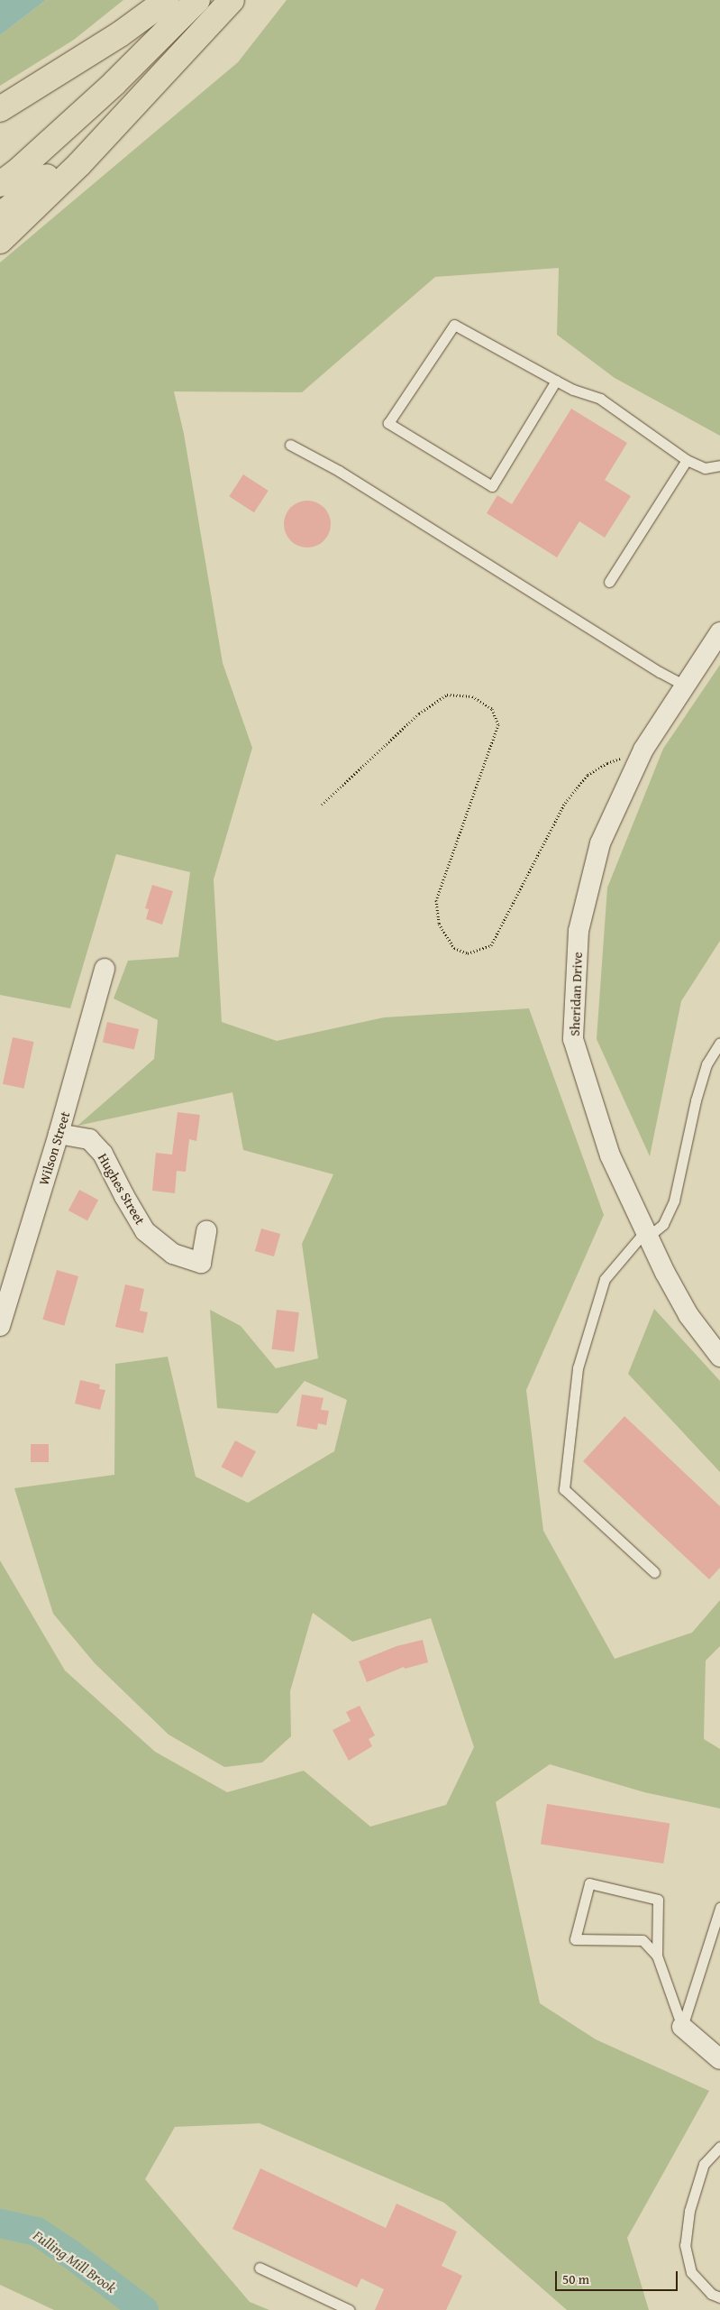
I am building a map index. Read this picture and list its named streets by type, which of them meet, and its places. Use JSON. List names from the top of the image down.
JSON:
{
  "streets": {
    "street": ["Sheridan Drive", "Wilson Street", "Hughes Street"]
  },
  "crossings": [
    ["Wilson Street", "Hughes Street"]
  ],
  "water": ["Fulling Mill Brook"],
  "scale_bar": "50 m"
}
